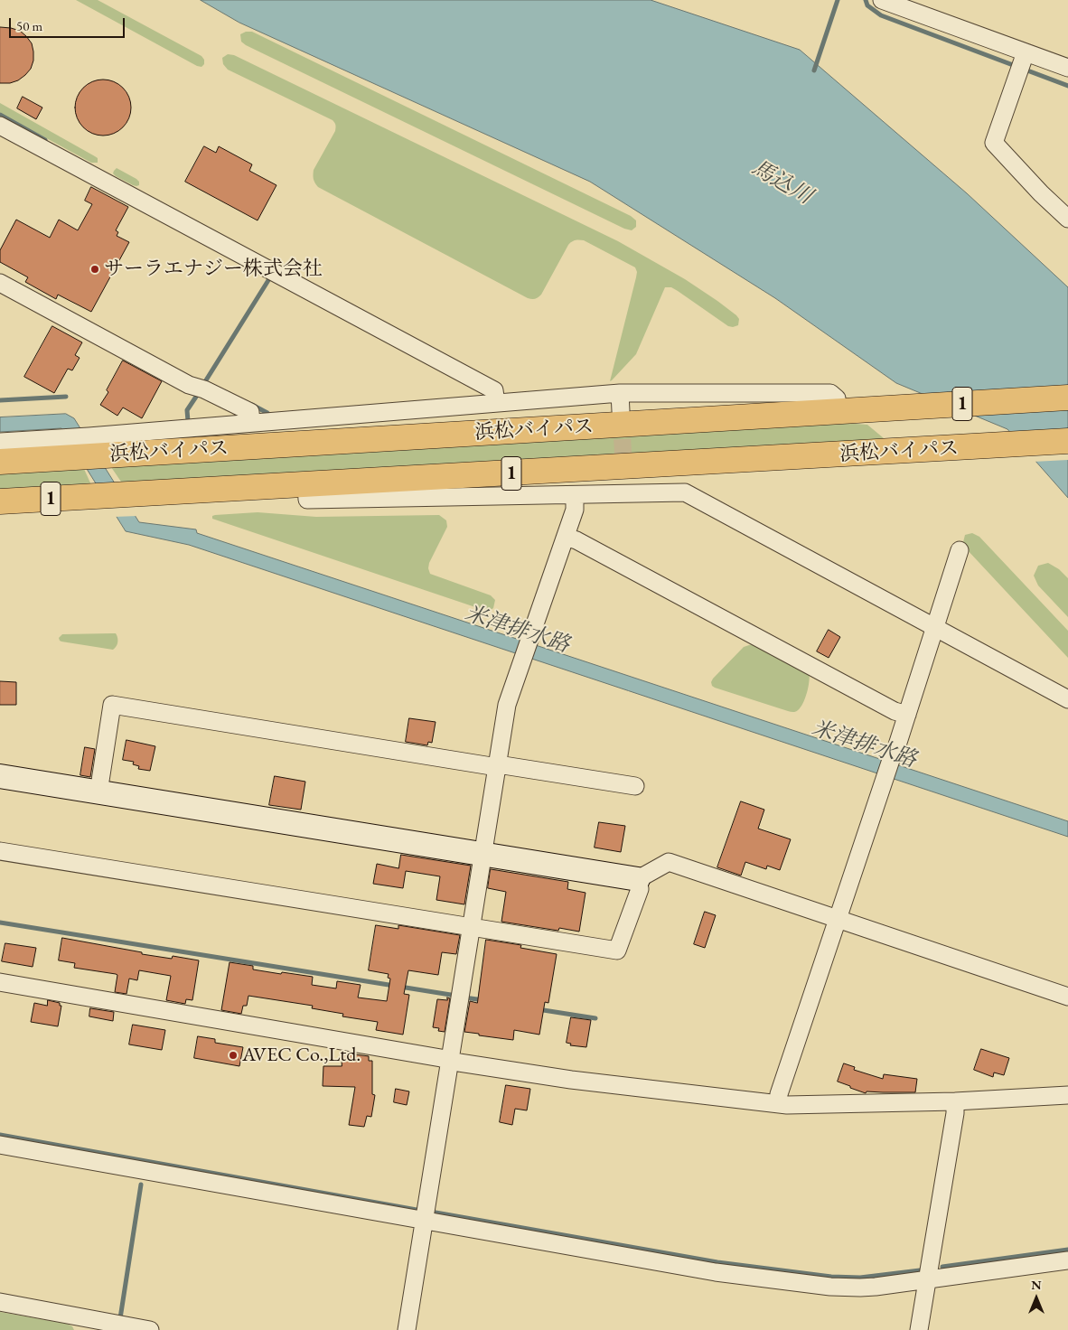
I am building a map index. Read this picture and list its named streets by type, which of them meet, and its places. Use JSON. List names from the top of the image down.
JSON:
{
  "streets": {
    "highway": ["1", "浜松バイパス"]
  },
  "water": ["馬込川", "米津排水路"],
  "places": ["サーラエナジー株式会社", "AVEC Co.,Ltd."],
  "scale_bar": "50 m",
  "north": "top"
}
